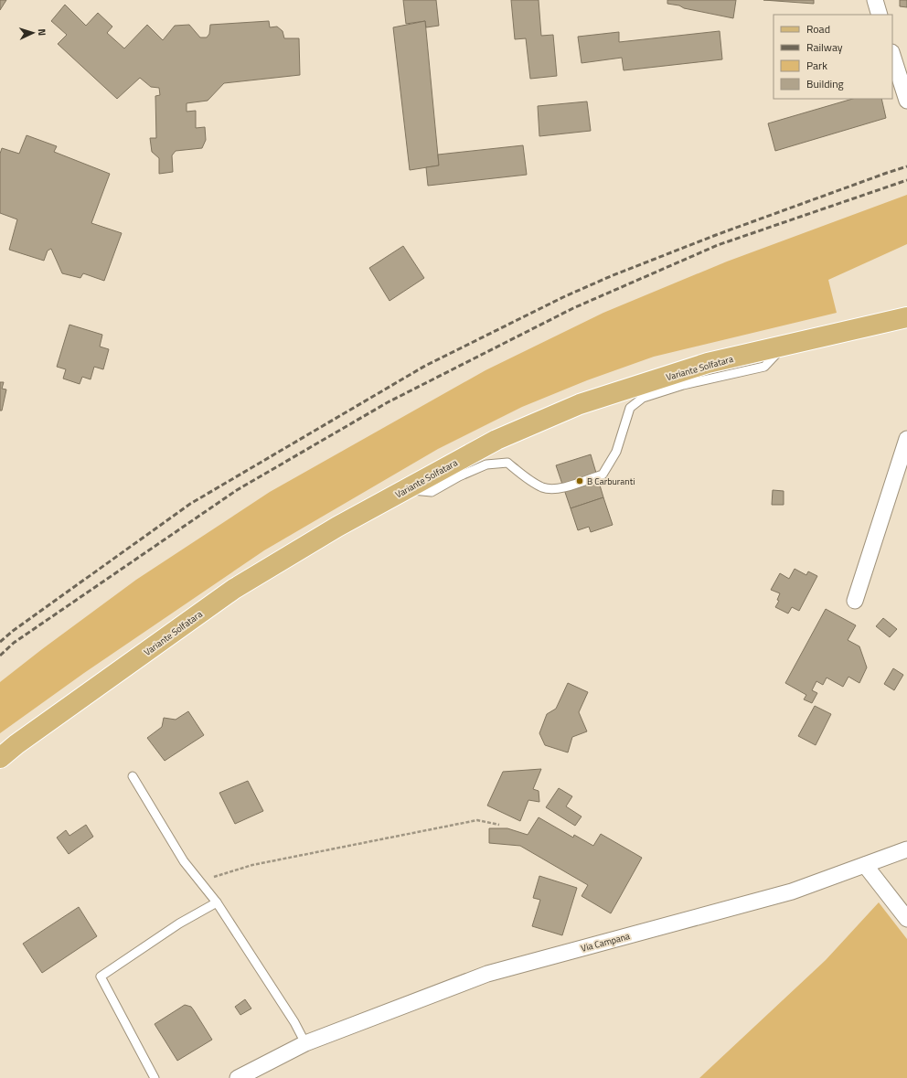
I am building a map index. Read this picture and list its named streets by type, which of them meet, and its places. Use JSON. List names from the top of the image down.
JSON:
{
  "streets": {
    "main road": ["Variante Solfatara"],
    "street": ["Via Campana"]
  },
  "places": ["B Carburanti"],
  "legend": [
    "Road",
    "Railway",
    "Park",
    "Building"
  ],
  "north": "right"
}
